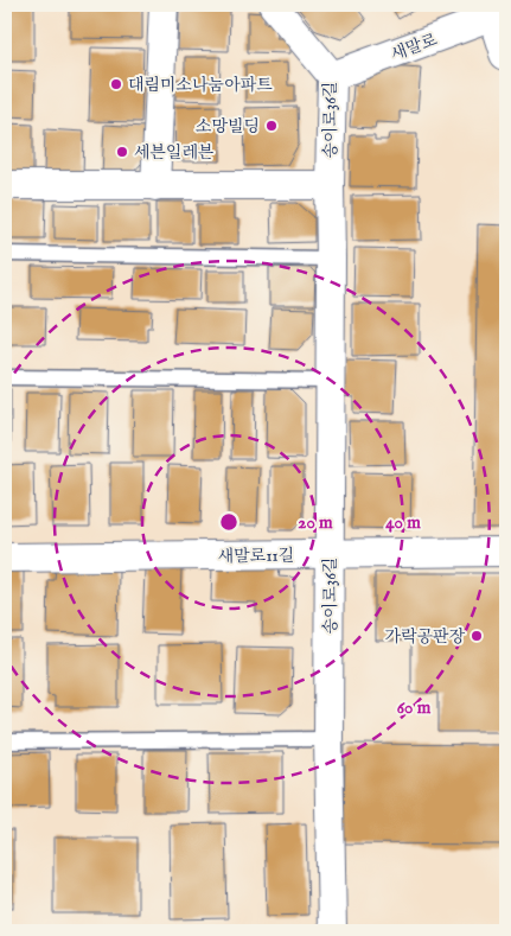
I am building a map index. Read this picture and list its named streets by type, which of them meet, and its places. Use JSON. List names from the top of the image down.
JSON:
{
  "streets": {
    "street": ["새말로", "송이로36길", "새말로11길"]
  },
  "crossings": [
    ["새말로", "송이로36길"],
    ["송이로36길", "새말로11길"]
  ],
  "places": [
    "대림미소나눔아파트",
    "소망빌딩",
    "세븐일레븐",
    "가락공판장"
  ],
  "rings": ["20 m", "40 m", "60 m"]
}
